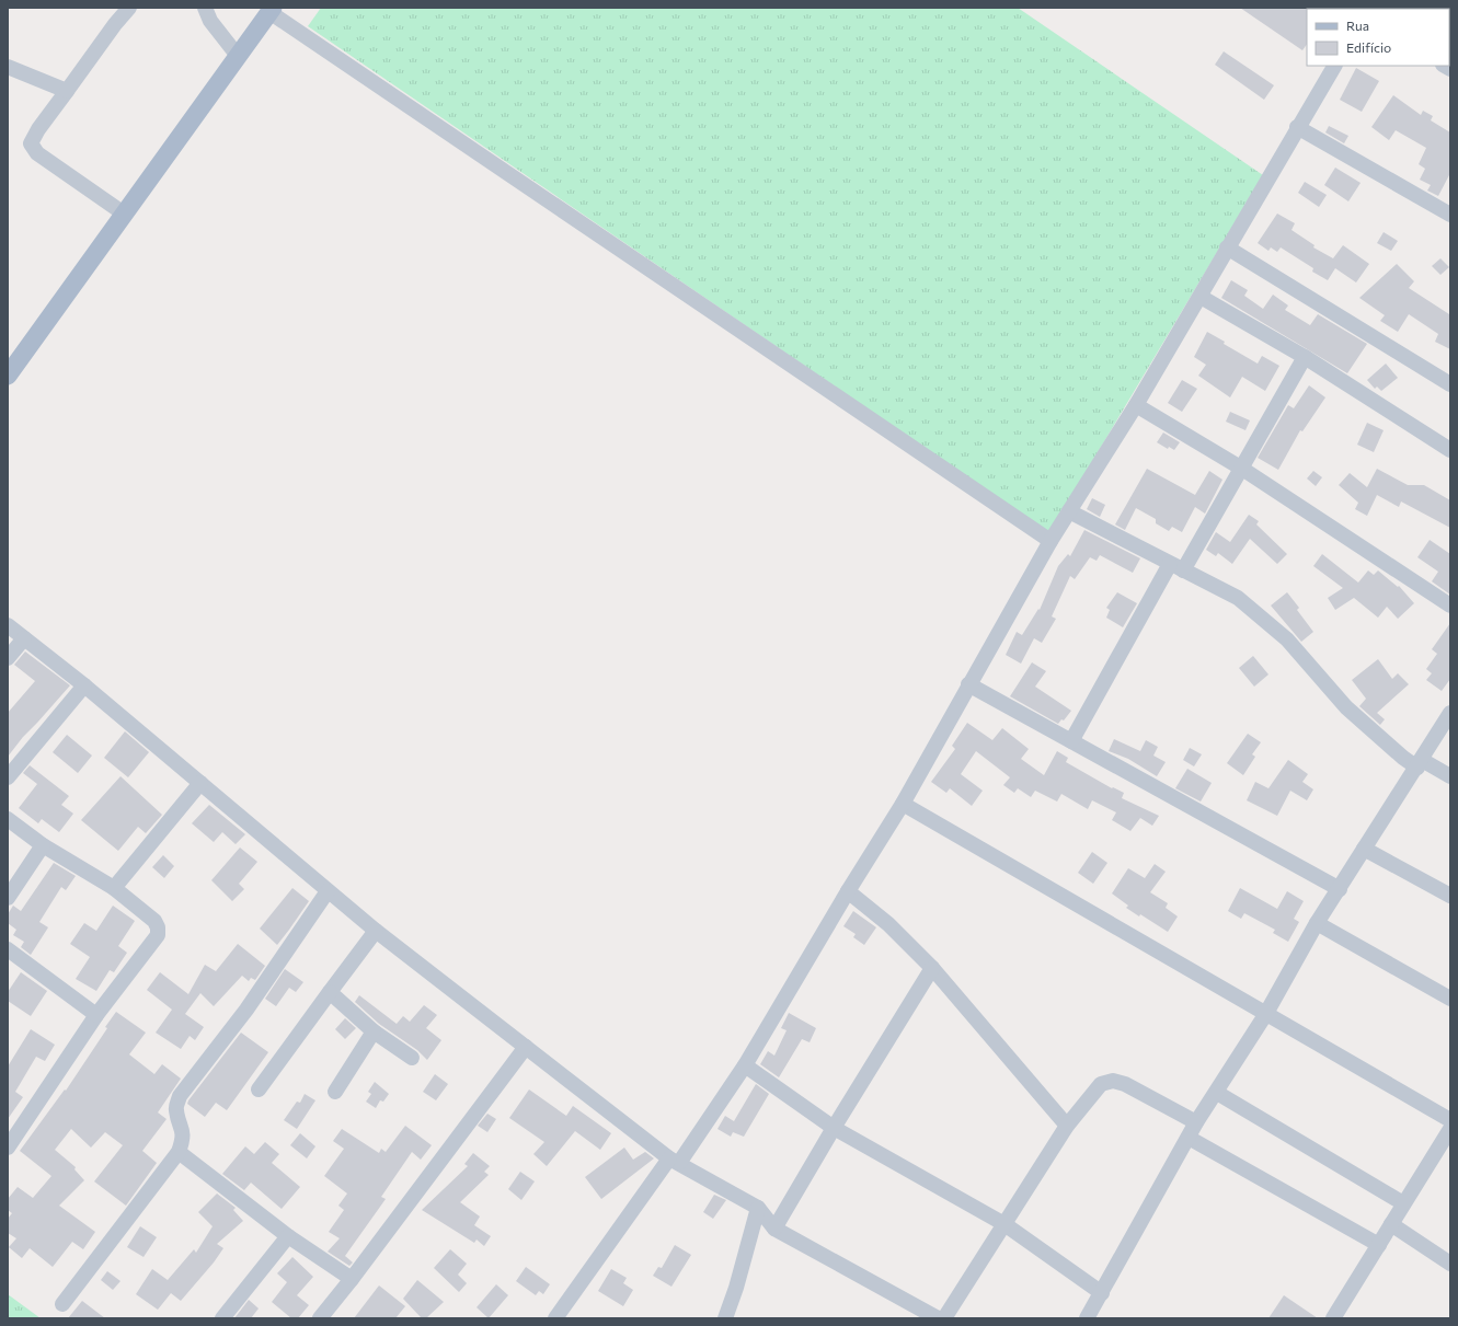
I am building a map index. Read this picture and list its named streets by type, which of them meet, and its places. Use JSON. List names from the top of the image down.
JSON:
{
  "legend": ["Rua", "Edifício"]
}
